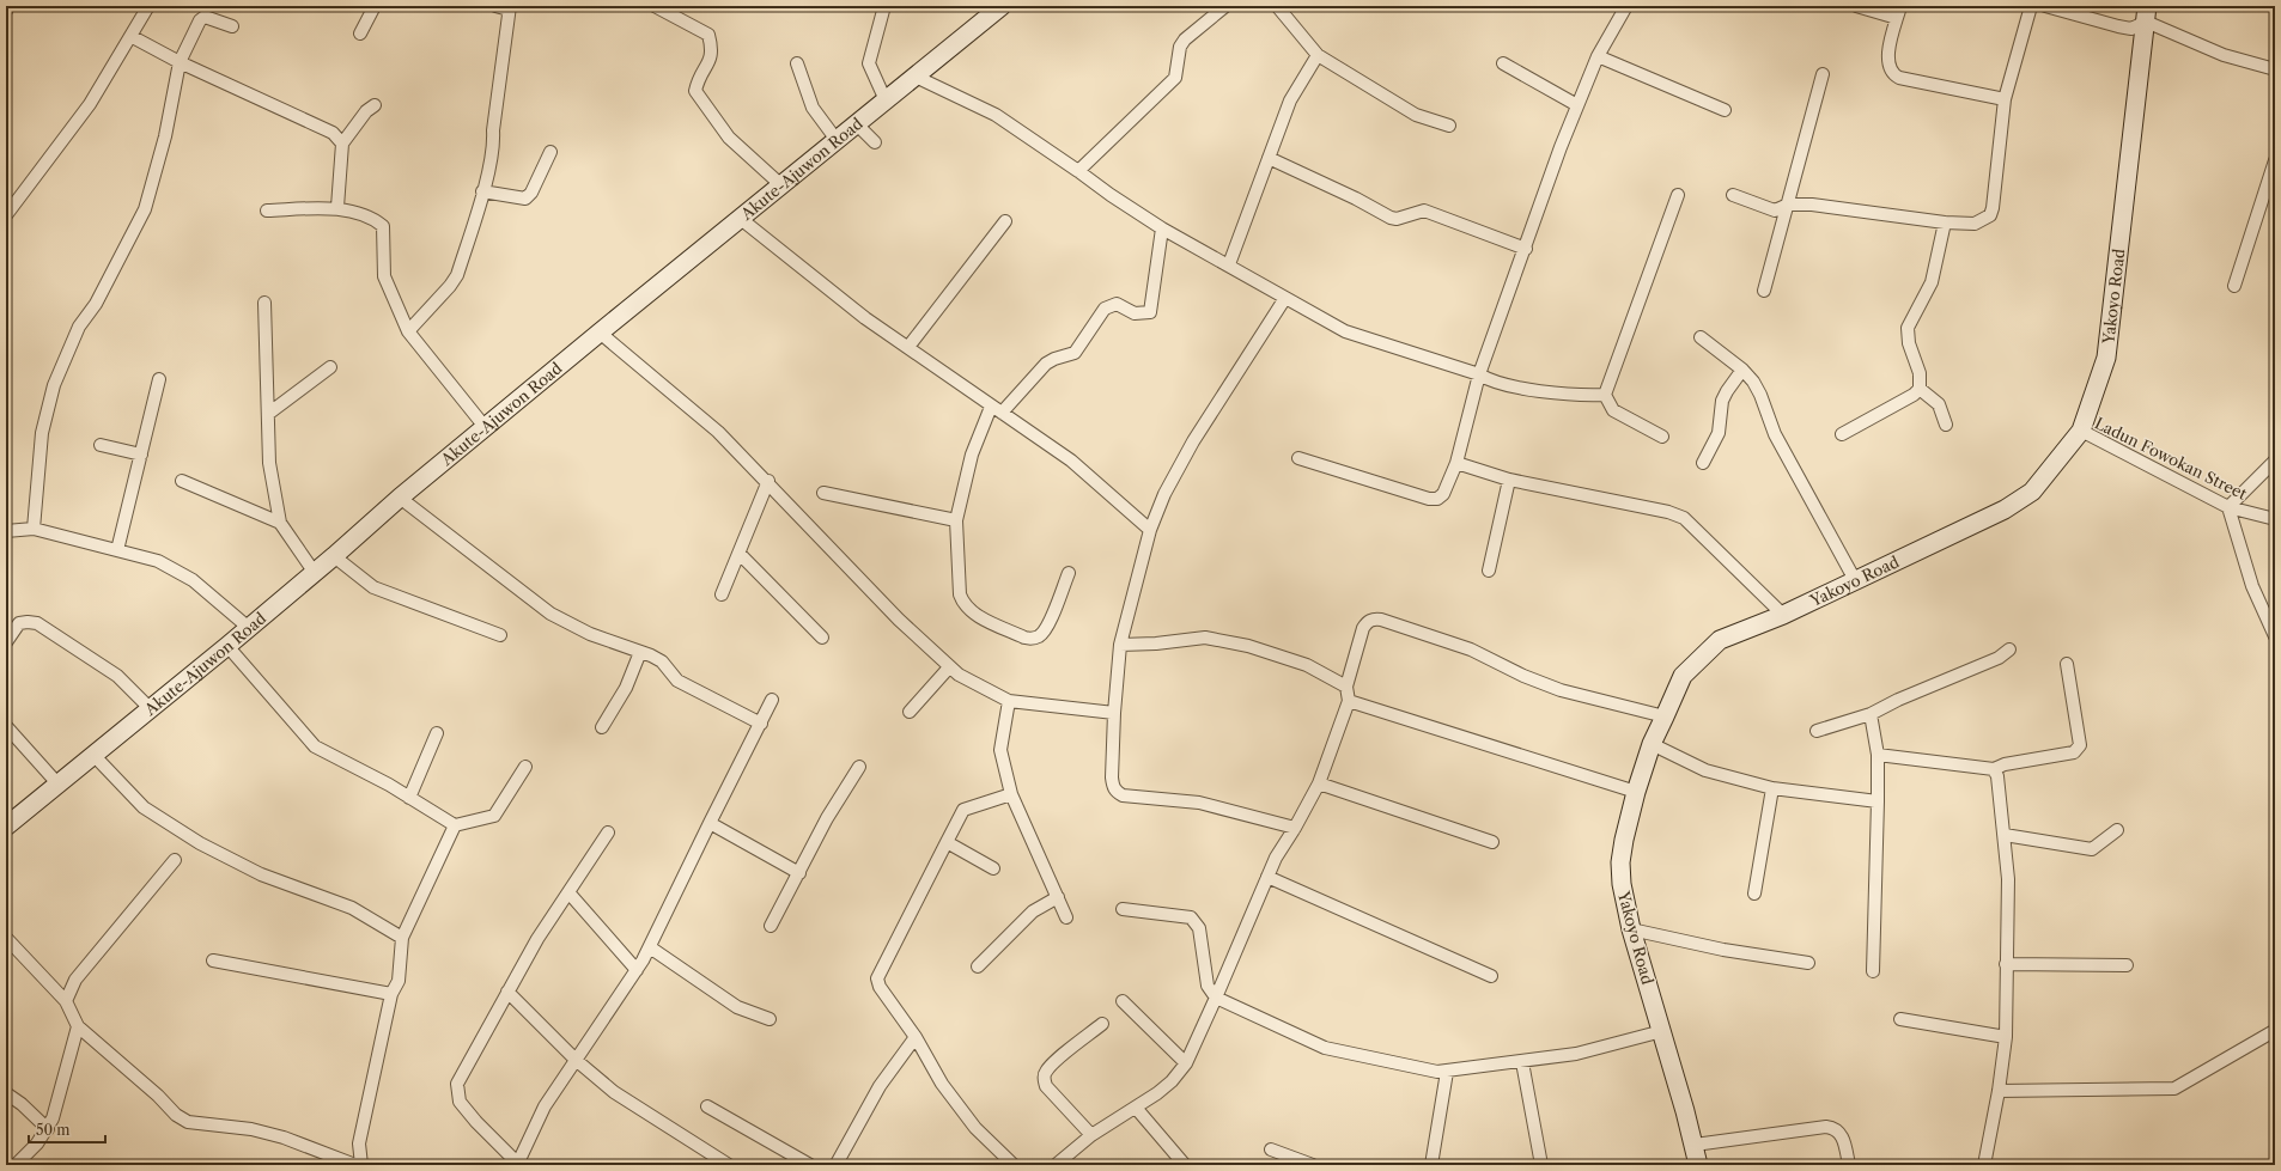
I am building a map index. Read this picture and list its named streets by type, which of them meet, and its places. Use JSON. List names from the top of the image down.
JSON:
{
  "streets": {
    "main road": ["Akute-Ajuwon Road", "Yakoyo Road"],
    "street": ["Ladun Fowokan Street"]
  },
  "crossings": [
    ["Yakoyo Road", "Ladun Fowokan Street"]
  ],
  "scale_bar": "50 m"
}
